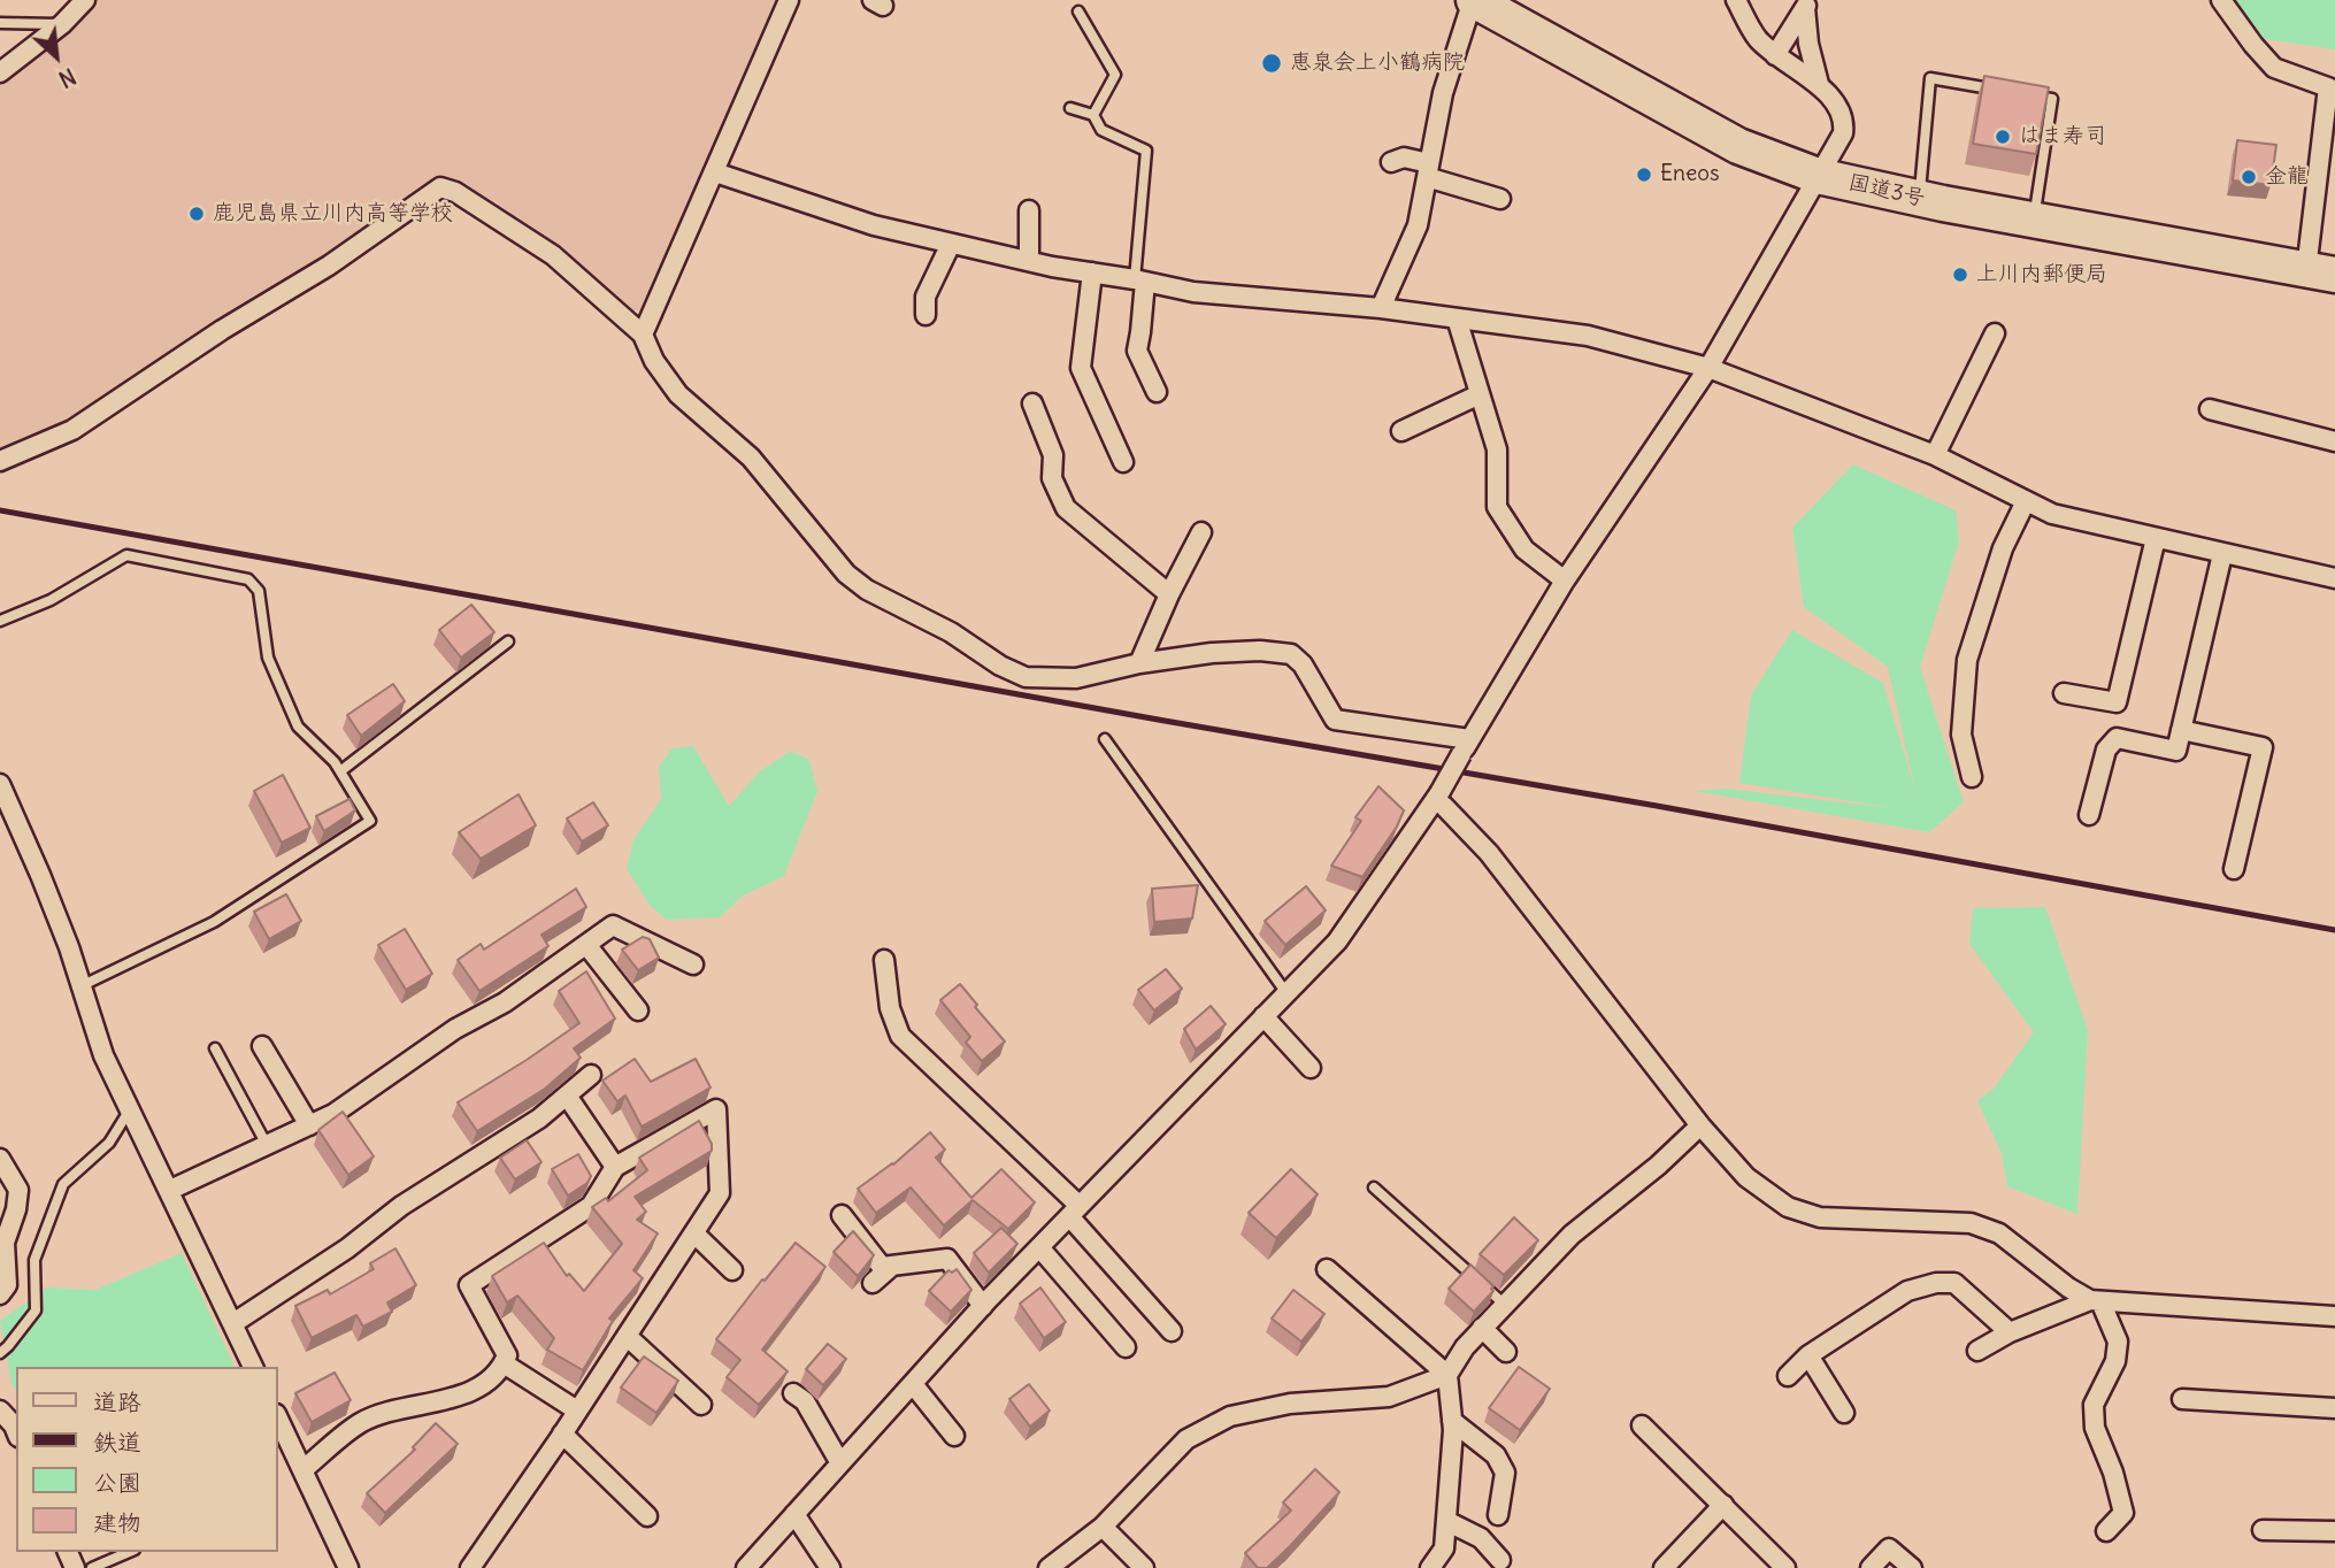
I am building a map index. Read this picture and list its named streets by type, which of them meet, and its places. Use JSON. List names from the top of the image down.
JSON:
{
  "streets": {
    "highway": ["国道3号"]
  },
  "places": [
    "恵泉会上小鶴病院",
    "はま寿司",
    "Eneos",
    "金龍",
    "鹿児島県立川内高等学校",
    "上川内郵便局"
  ],
  "legend": [
    "道路",
    "鉄道",
    "公園",
    "建物"
  ],
  "north": "bottom right"
}
